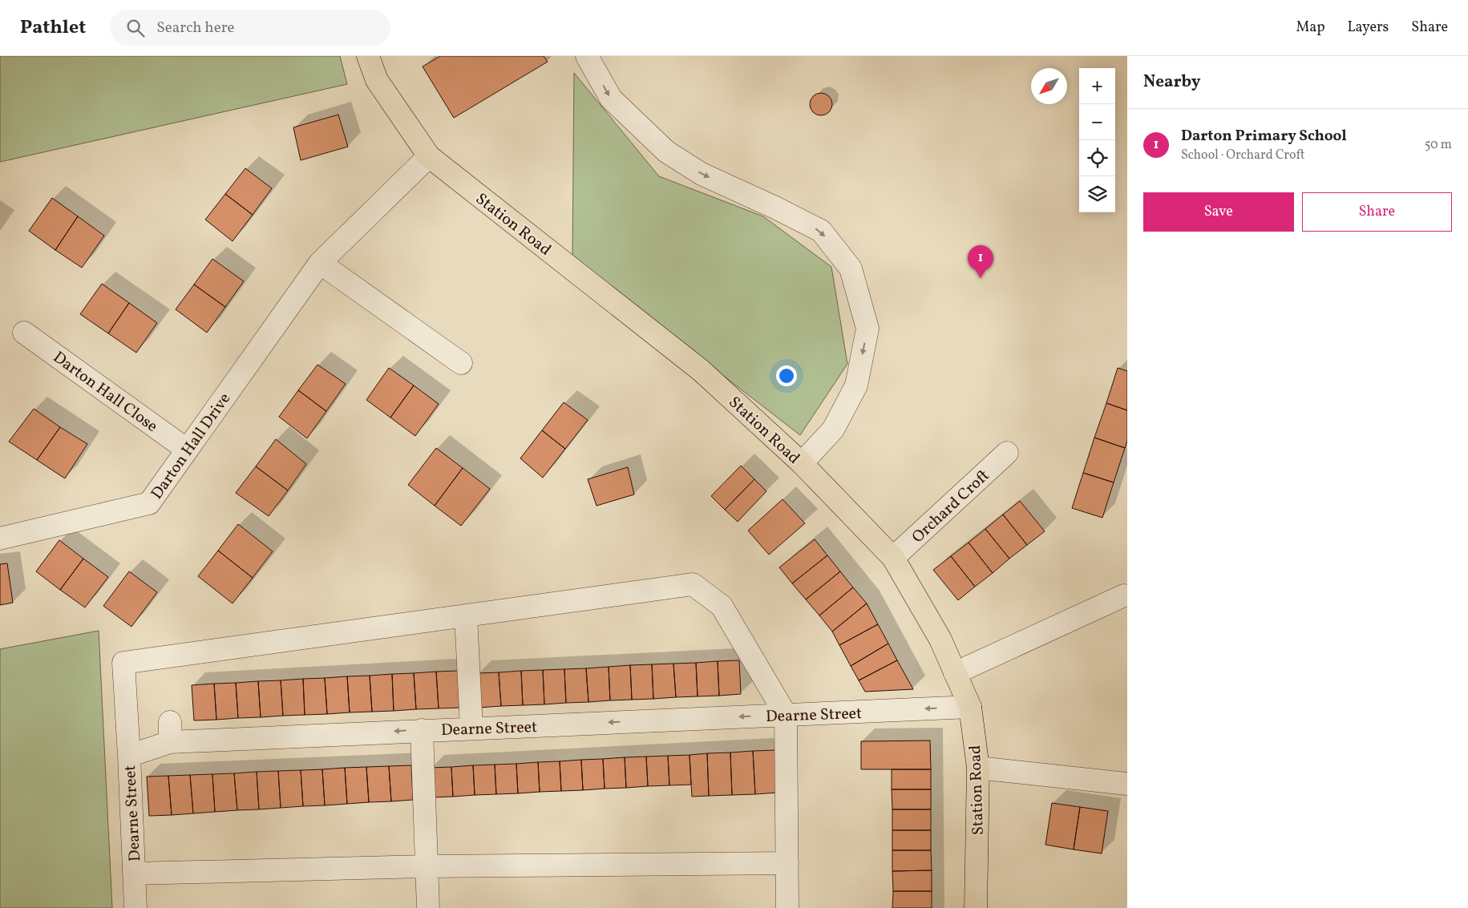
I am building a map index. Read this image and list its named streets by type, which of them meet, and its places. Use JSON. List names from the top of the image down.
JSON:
{
  "streets": {
    "main road": ["Station Road"],
    "street": [
      "Darton Hall Close",
      "Darton Hall Drive",
      "Orchard Croft",
      "Dearne Street"
    ]
  },
  "crossings": [
    ["Station Road", "Darton Hall Drive"],
    ["Station Road", "Orchard Croft"],
    ["Station Road", "Dearne Street"],
    ["Darton Hall Close", "Darton Hall Drive"]
  ],
  "north": "bottom left",
  "page": {
    "header": "Pathlet",
    "search": "Search here",
    "nav": ["Map", "Layers", "Share"],
    "heading": "Nearby",
    "map_buttons": ["+", "−"],
    "list": [
      {
        "mark": "1",
        "name": "Darton Primary School",
        "note": "School · Orchard Croft",
        "value": "50 m"
      }
    ],
    "buttons": ["Save", "Share"],
    "pins": "1"
  }
}
